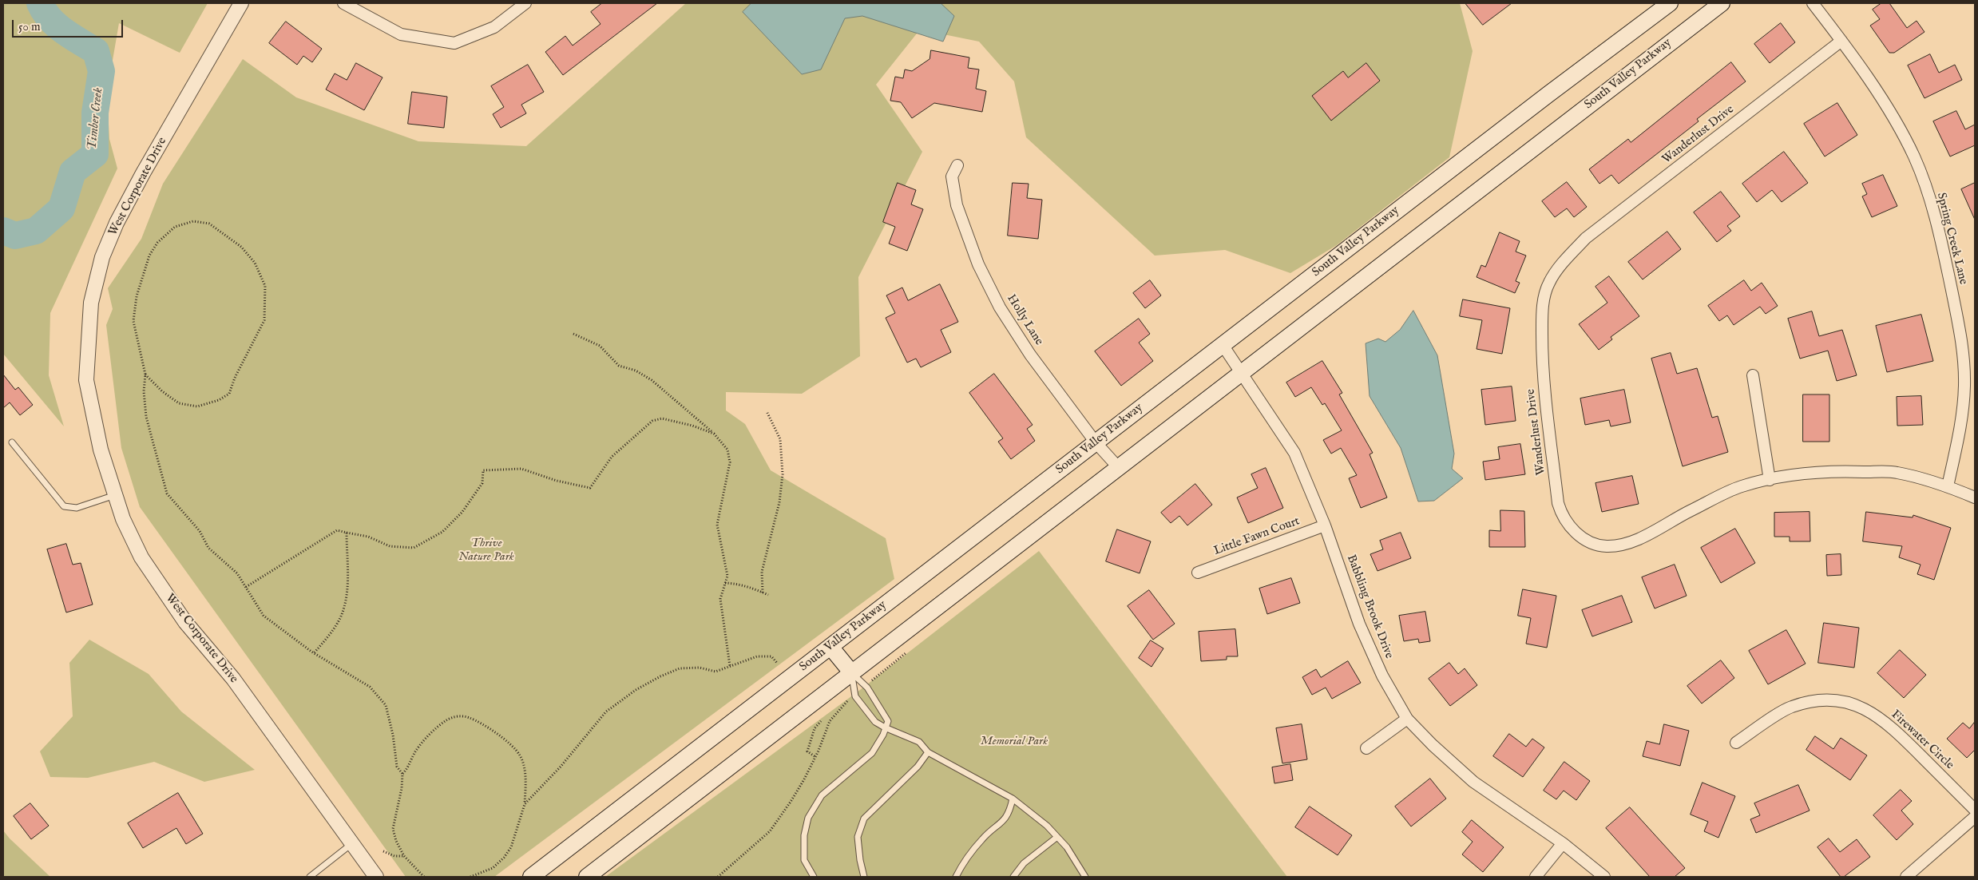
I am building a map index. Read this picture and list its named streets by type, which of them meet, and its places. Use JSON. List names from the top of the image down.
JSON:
{
  "streets": {
    "main road": ["South Valley Parkway"],
    "street": [
      "Wanderlust Drive",
      "West Corporate Drive",
      "Spring Creek Lane",
      "Holly Lane",
      "Little Fawn Court",
      "Babbling Brook Drive",
      "Firewater Circle"
    ]
  },
  "crossings": [
    ["South Valley Parkway", "Holly Lane"],
    ["South Valley Parkway", "Babbling Brook Drive"],
    ["Wanderlust Drive", "Spring Creek Lane"],
    ["Little Fawn Court", "Babbling Brook Drive"]
  ],
  "water": ["Timber Creek"],
  "parks": ["Thrive Nature Park", "Memorial Park"],
  "scale_bar": "50 m"
}
